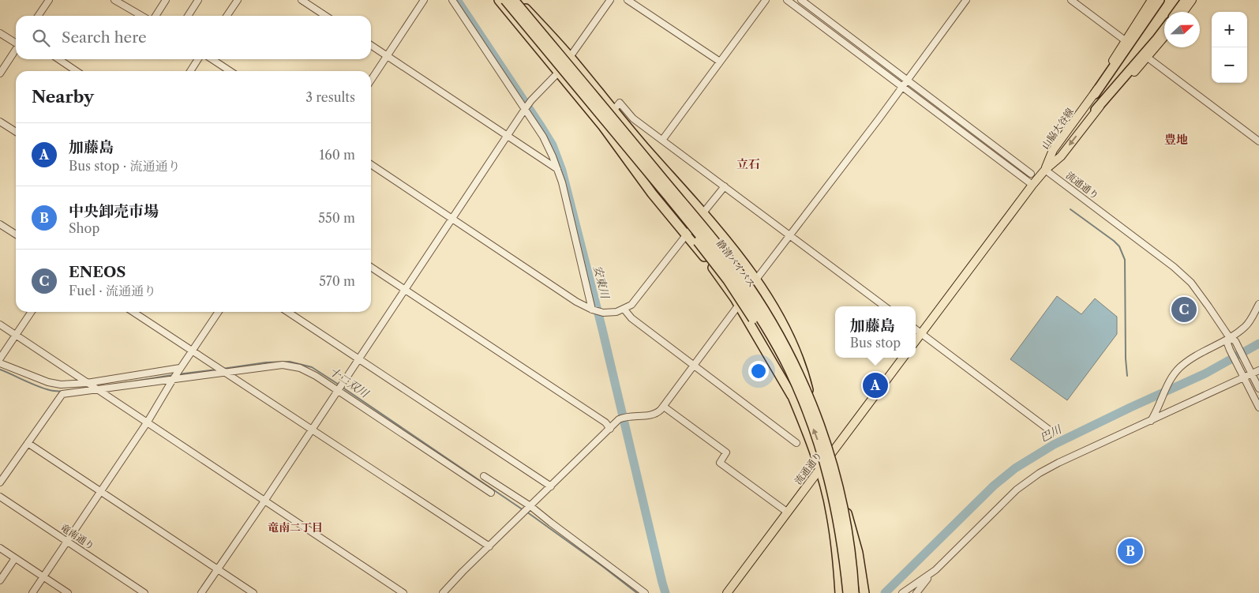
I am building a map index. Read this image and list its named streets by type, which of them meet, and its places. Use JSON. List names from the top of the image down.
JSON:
{
  "streets": {
    "highway": ["静清バイパス"],
    "main road": ["山脇大谷線", "流通通り"],
    "street": ["竜南通り"]
  },
  "crossings": [
    ["山脇大谷線", "流通通り"]
  ],
  "districts": ["豊地", "立石", "竜南二丁目"],
  "water": ["安東川", "十二双川", "巴川"],
  "north": "right",
  "page": {
    "map_buttons": ["+", "−"],
    "search": "Search here",
    "heading": ["Nearby", "3 results"],
    "list": [
      {
        "mark": "A",
        "name": "加藤島",
        "note": "Bus stop · 流通通り",
        "value": "160 m"
      },
      {
        "mark": "B",
        "name": "中央卸売市場",
        "note": "Shop",
        "value": "550 m"
      },
      {
        "mark": "C",
        "name": "ENEOS",
        "note": "Fuel · 流通通り",
        "value": "570 m"
      }
    ],
    "pins": ["C", "A", "B"],
    "popup": ["加藤島", "Bus stop"]
  }
}
